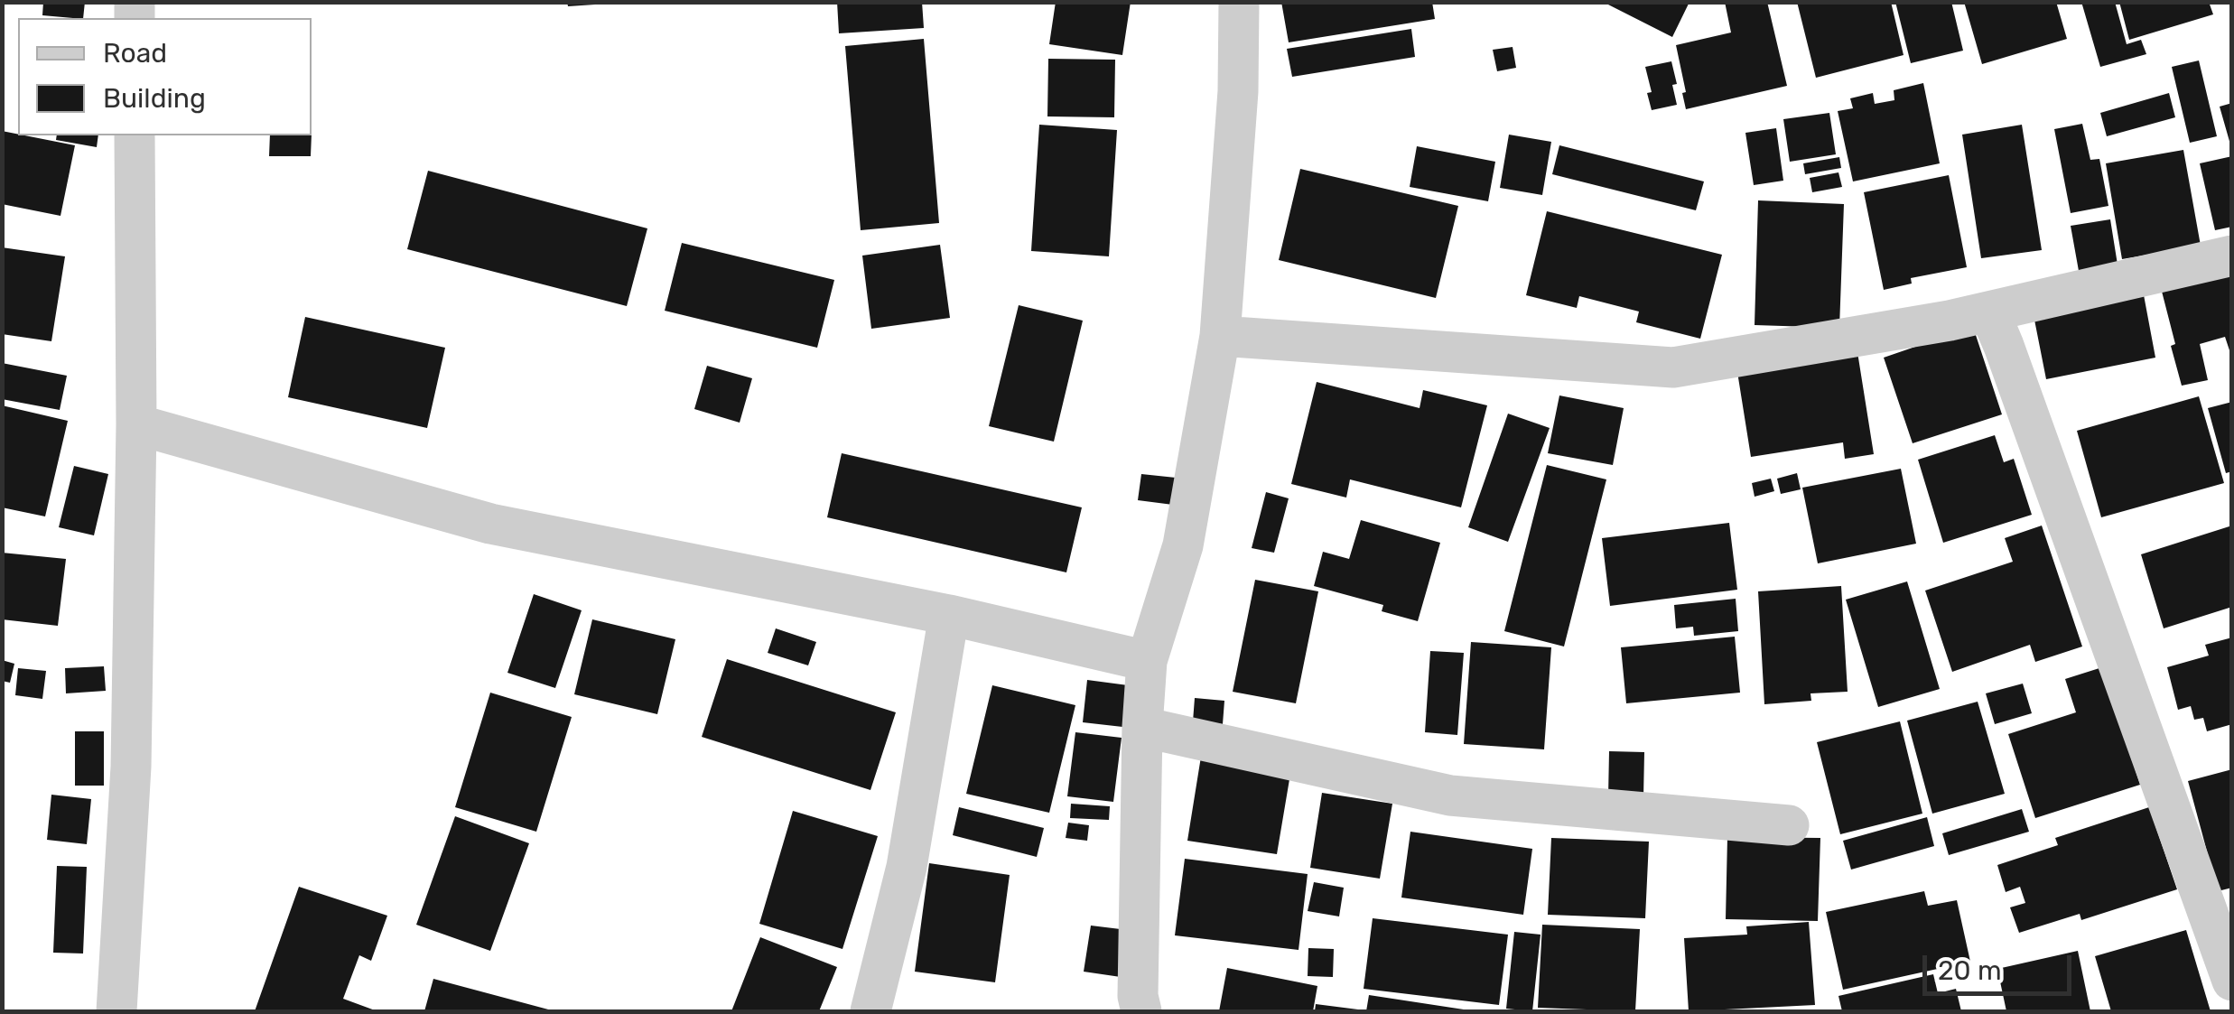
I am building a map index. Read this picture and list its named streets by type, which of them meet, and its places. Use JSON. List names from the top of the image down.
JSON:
{
  "legend": ["Road", "Building"],
  "scale_bar": "20 m"
}
